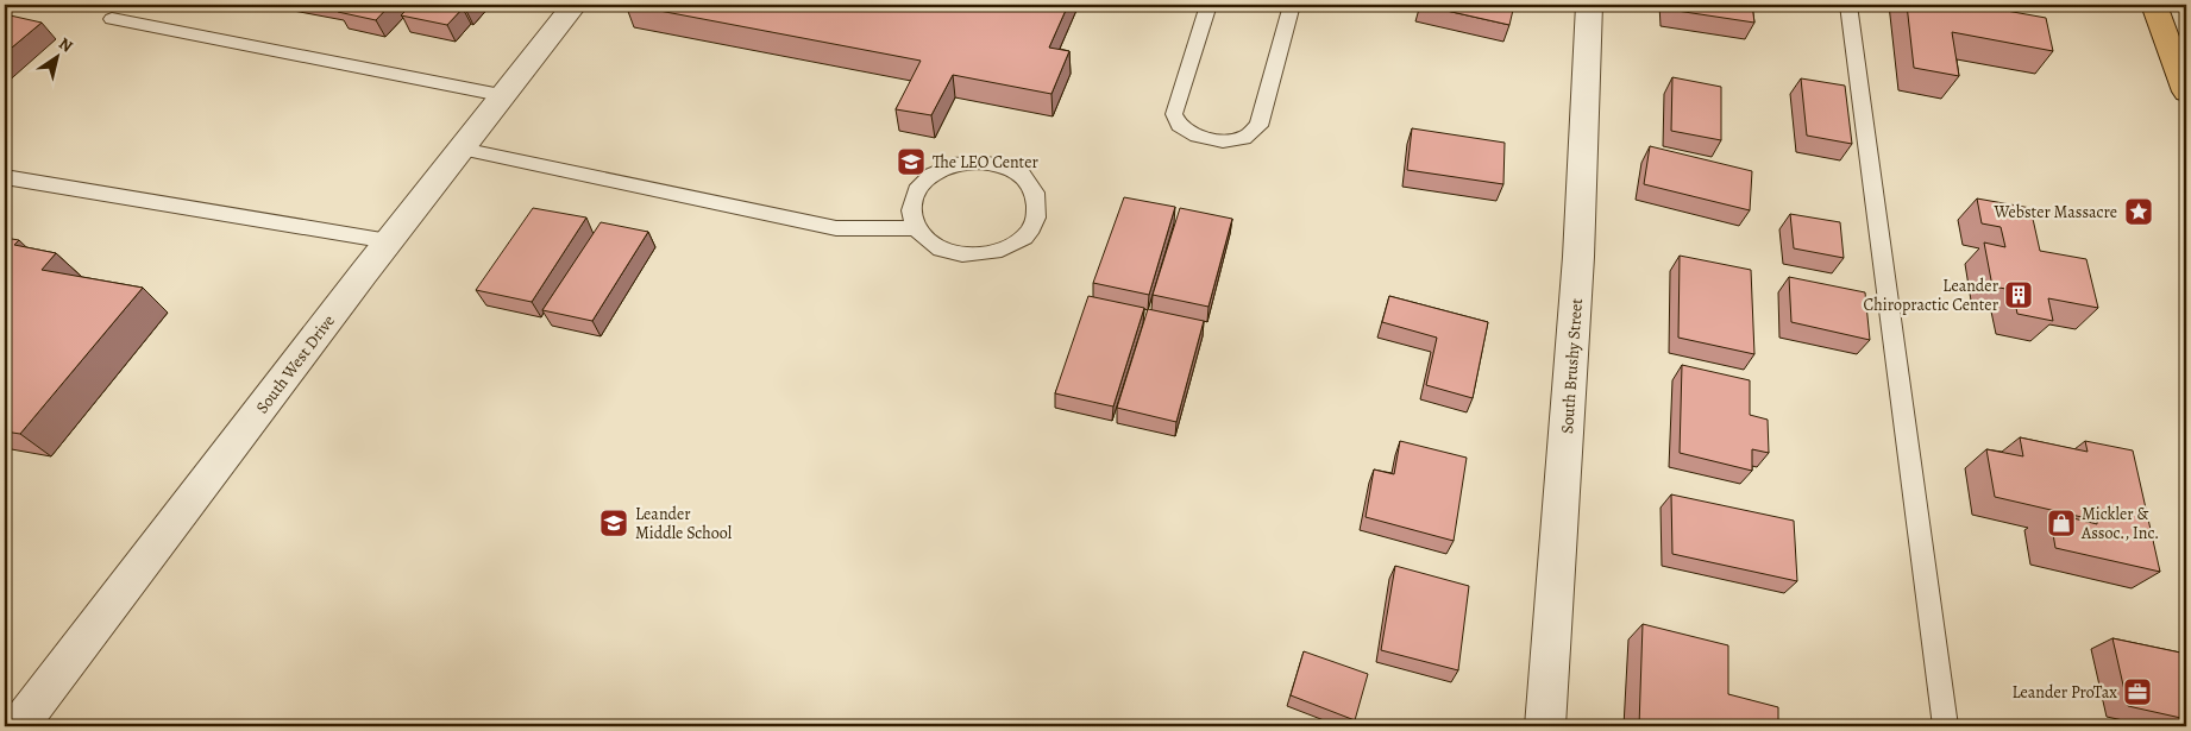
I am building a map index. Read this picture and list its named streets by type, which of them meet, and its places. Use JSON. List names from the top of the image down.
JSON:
{
  "streets": {
    "street": ["South West Drive", "South Brushy Street"]
  },
  "places": {
    "school or university": ["The LEO Center", "Leander Middle School"],
    "place": ["Webster Massacre"],
    "building": ["Leander Chiropractic Center"],
    "shop": ["Mickler & Assoc., Inc."],
    "office": ["Leander ProTax"]
  },
  "north": "top right"
}
